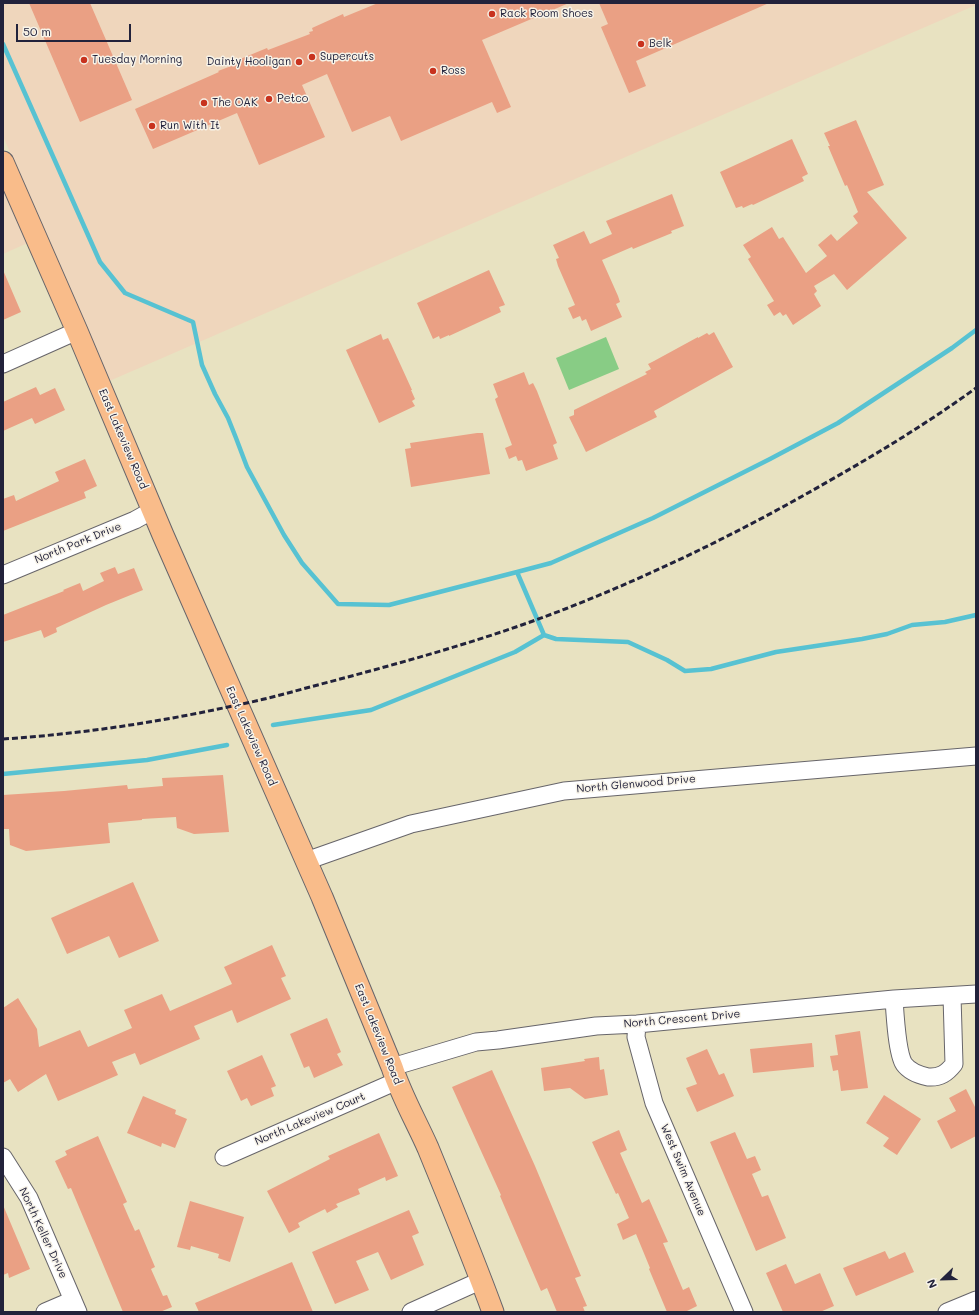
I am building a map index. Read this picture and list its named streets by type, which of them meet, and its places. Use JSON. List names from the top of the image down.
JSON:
{
  "streets": {
    "main road": ["East Lakeview Road"],
    "street": [
      "North Park Drive",
      "North Glenwood Drive",
      "North Crescent Drive",
      "North Lakeview Court",
      "West Swim Avenue",
      "North Keller Drive"
    ]
  },
  "crossings": [
    ["East Lakeview Road", "North Park Drive"],
    ["East Lakeview Road", "North Glenwood Drive"],
    ["East Lakeview Road", "North Crescent Drive"],
    ["East Lakeview Road", "North Lakeview Court"],
    ["North Crescent Drive", "North Lakeview Court"],
    ["North Crescent Drive", "West Swim Avenue"]
  ],
  "places": [
    "Rack Room Shoes",
    "Belk",
    "Supercuts",
    "Tuesday Morning",
    "Dainty Hooligan",
    "Ross",
    "Petco",
    "The OAK",
    "Run With It"
  ],
  "scale_bar": "50 m",
  "north": "bottom left"
}
